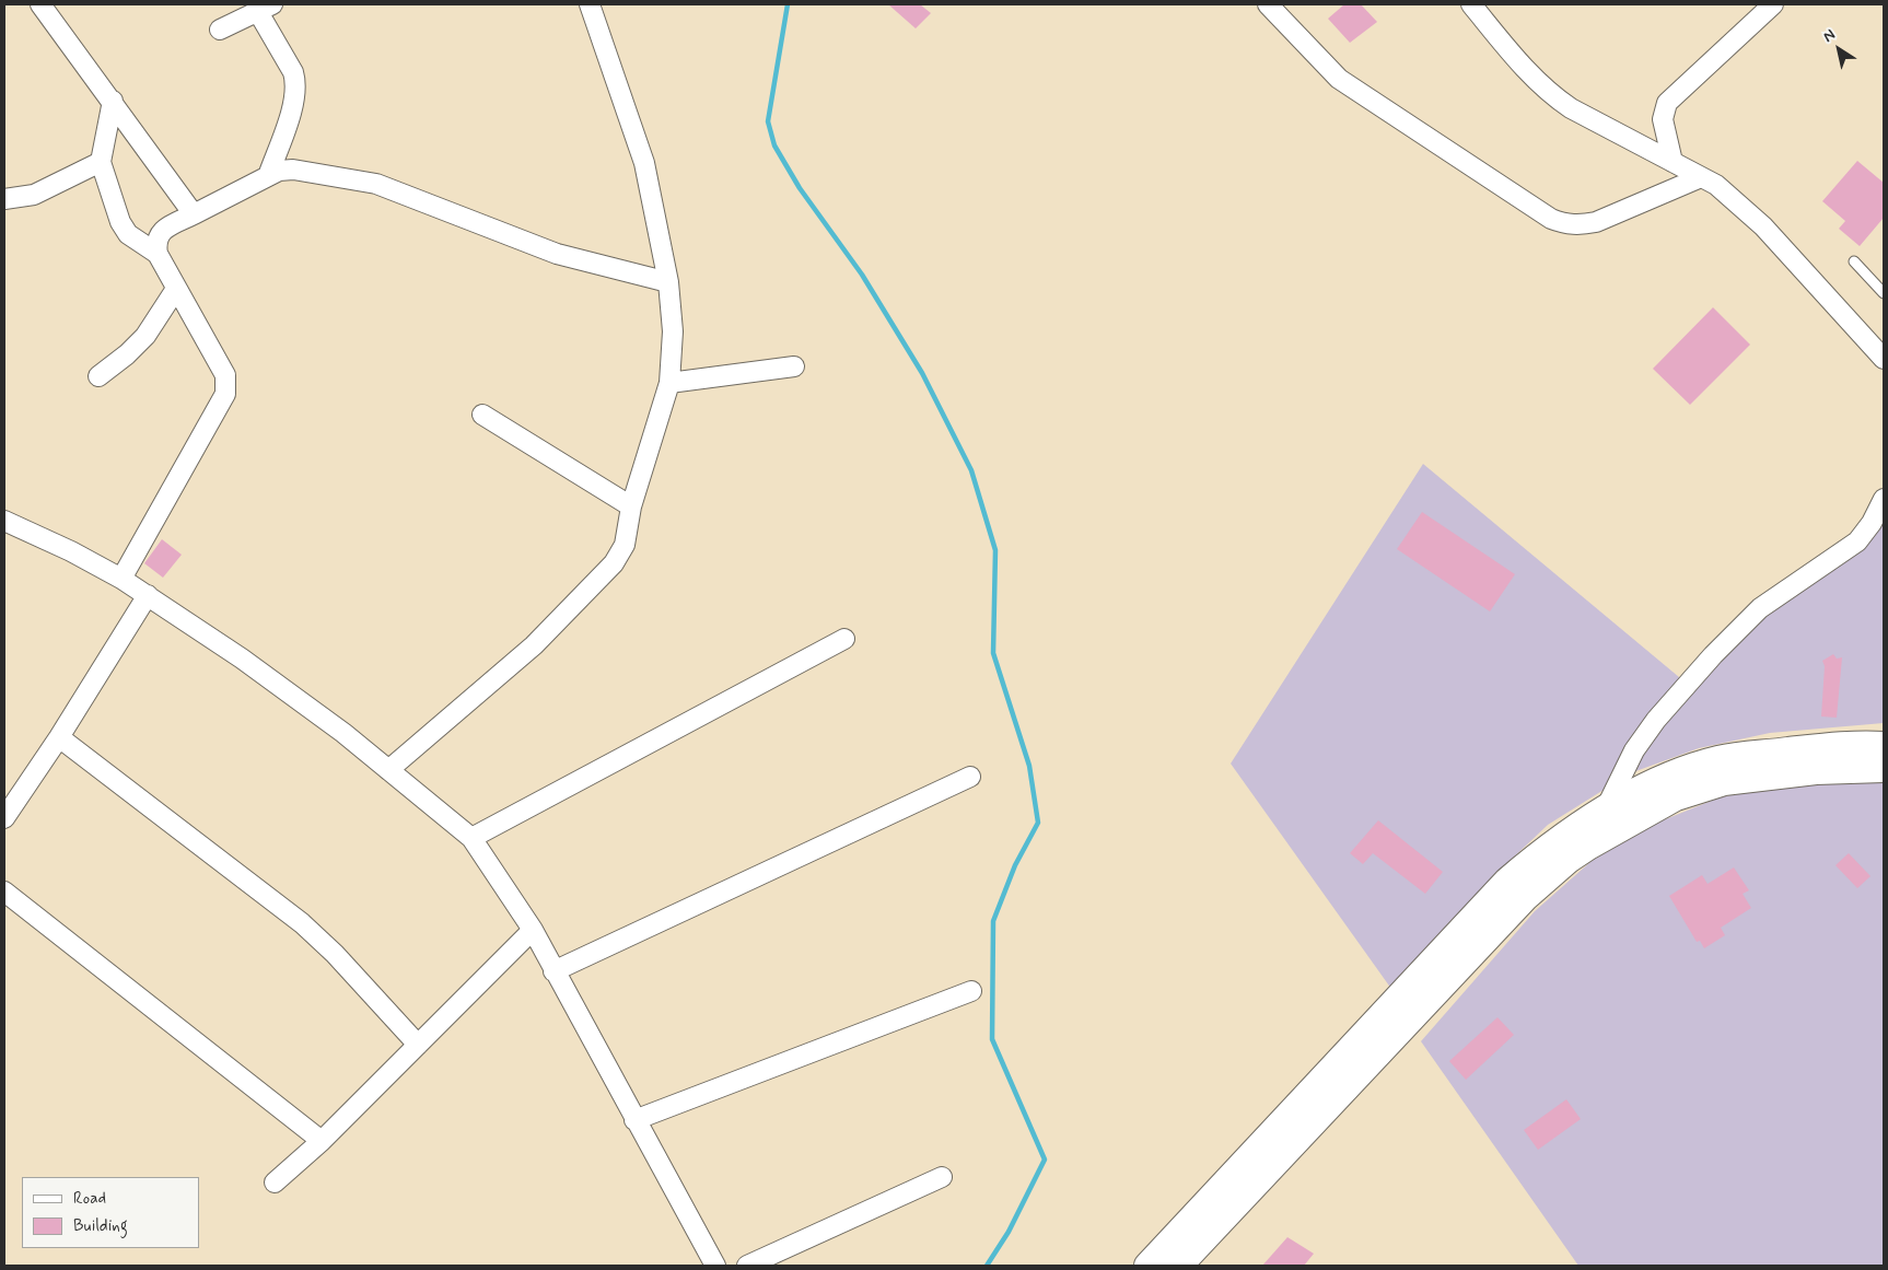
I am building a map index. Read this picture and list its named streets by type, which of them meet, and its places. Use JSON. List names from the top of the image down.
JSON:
{
  "legend": ["Road", "Building"],
  "north": "top left"
}
